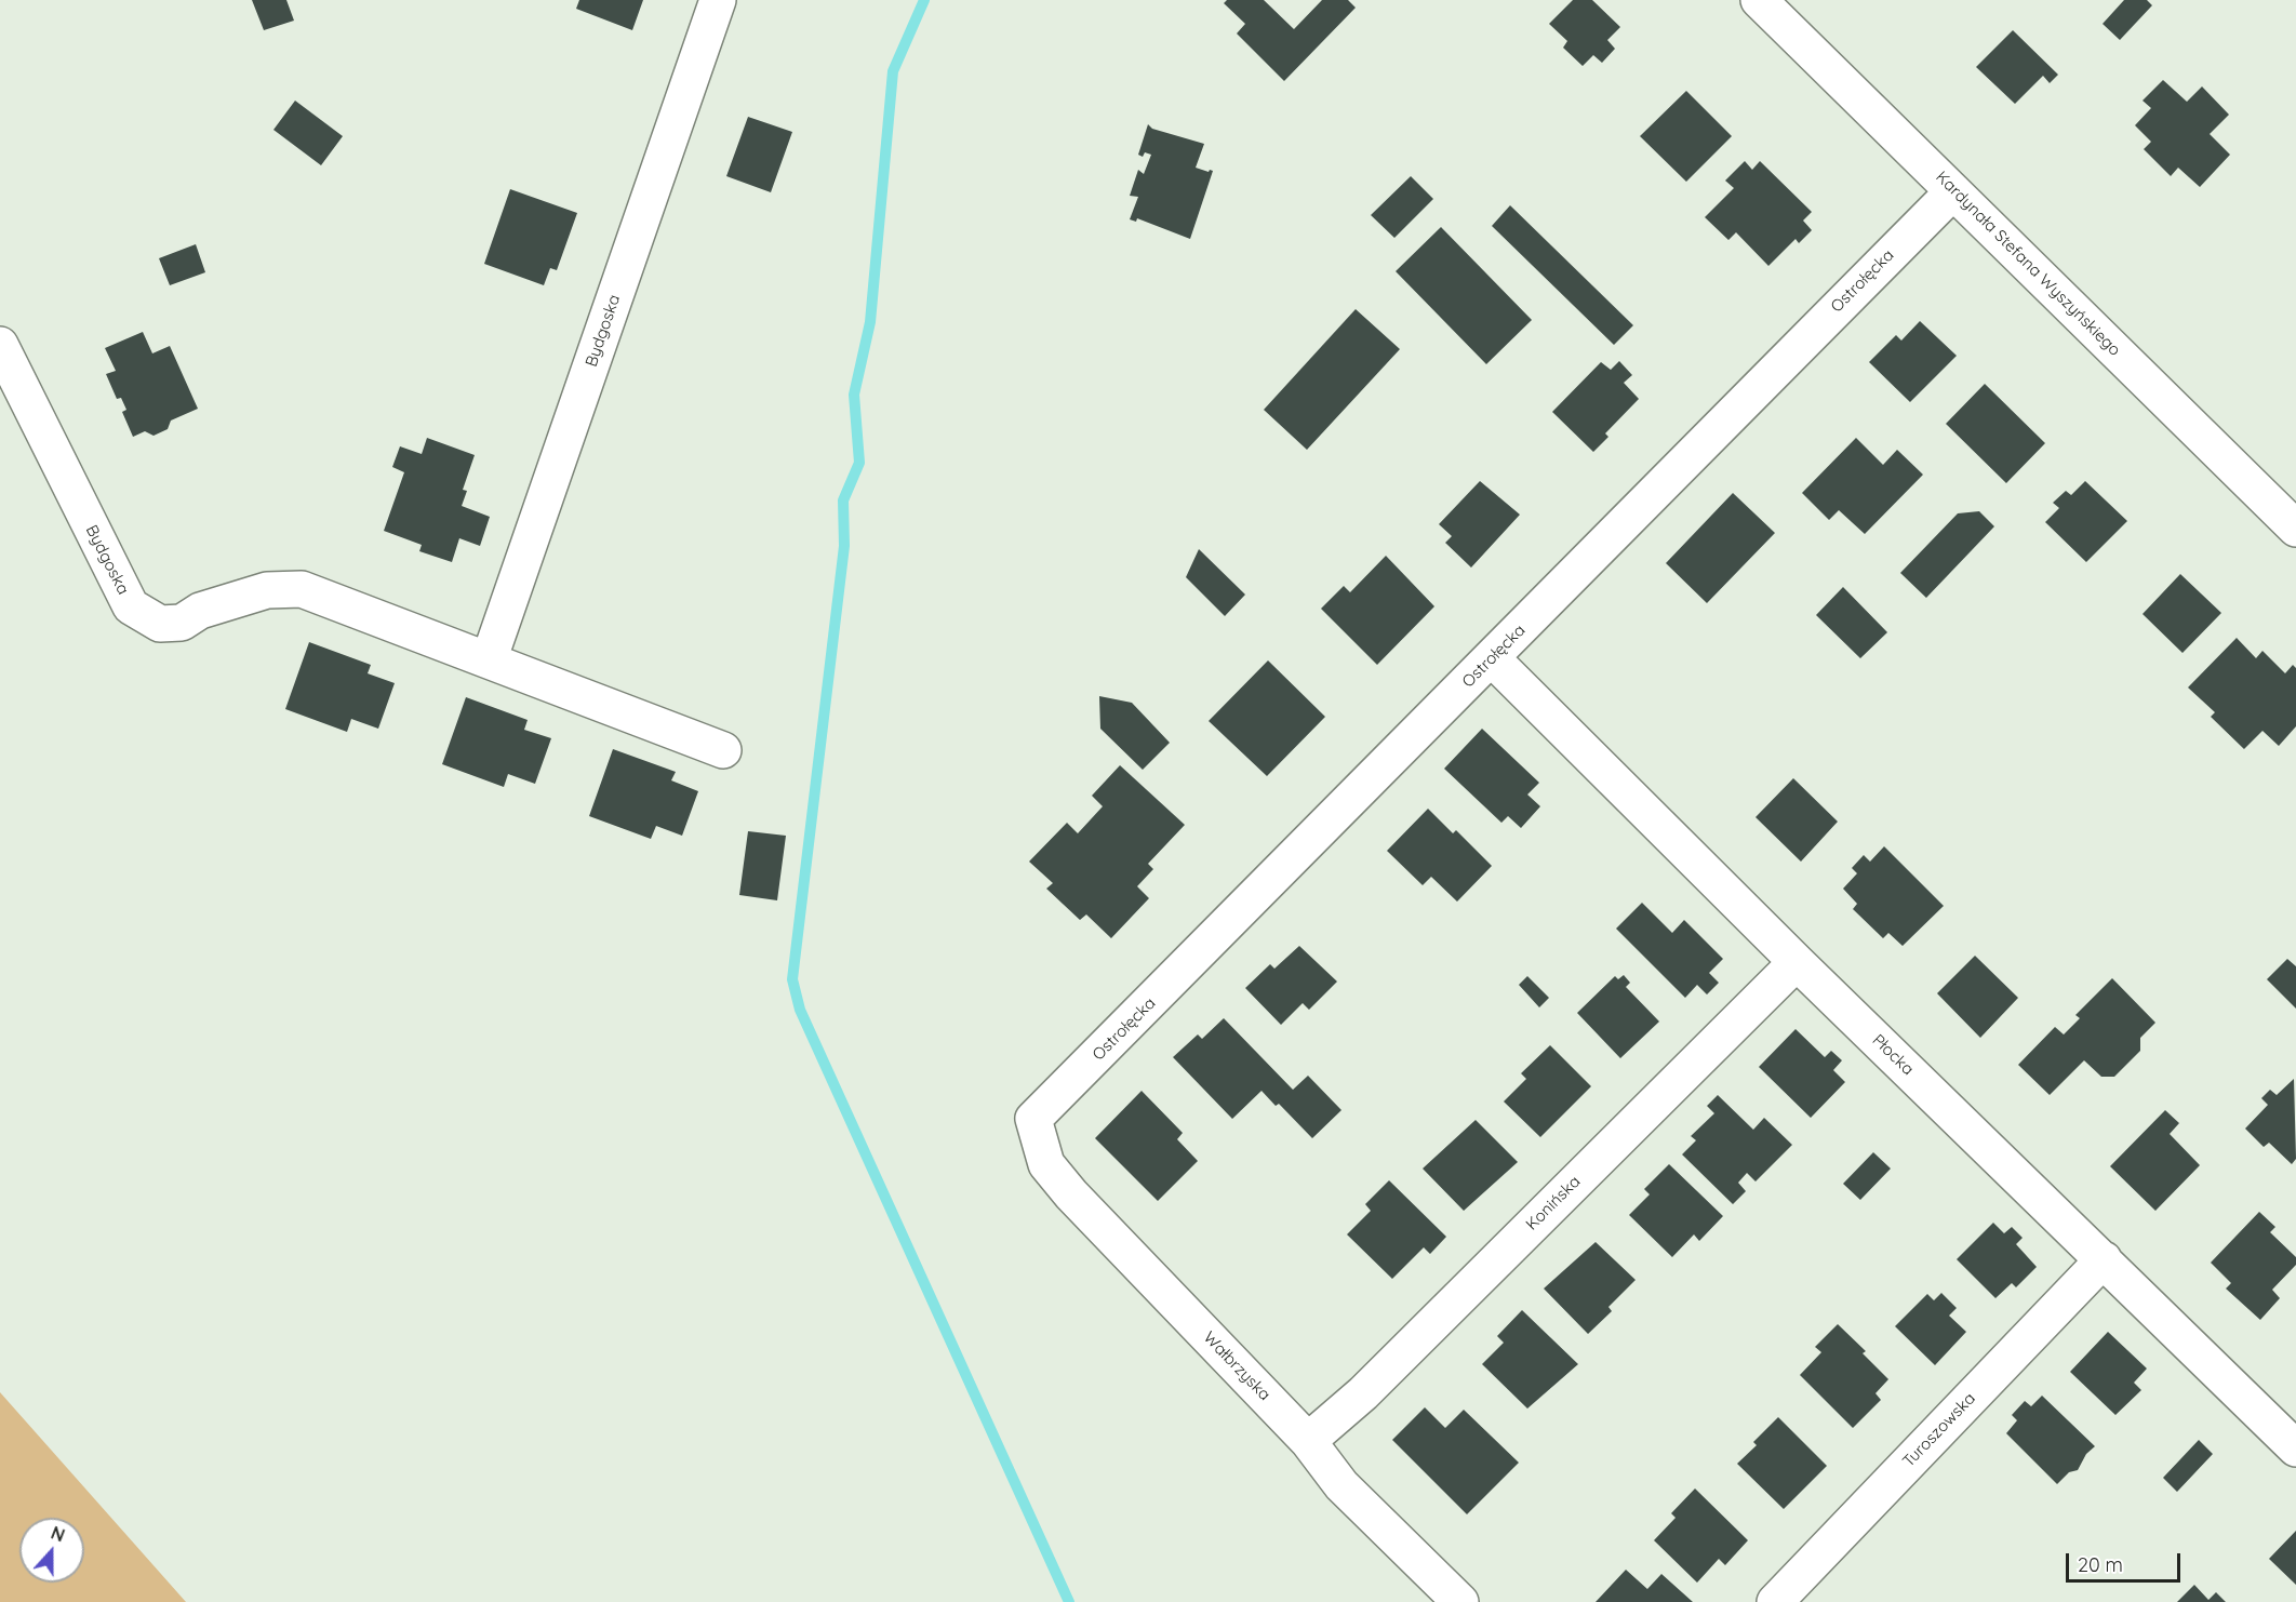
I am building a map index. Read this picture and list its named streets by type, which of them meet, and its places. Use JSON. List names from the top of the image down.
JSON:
{
  "streets": {
    "street": [
      "Kardynała Stefana Wyszyńskiego",
      "Ostrołęcka",
      "Bydgoska",
      "Płocka",
      "Konińska",
      "Wałbrzyska",
      "Turoszowska"
    ]
  },
  "crossings": [
    ["Kardynała Stefana Wyszyńskiego", "Ostrołęcka"],
    ["Ostrołęcka", "Płocka"],
    ["Ostrołęcka", "Wałbrzyska"],
    ["Płocka", "Konińska"],
    ["Płocka", "Turoszowska"],
    ["Konińska", "Wałbrzyska"]
  ],
  "scale_bar": "20 m",
  "north": "top"
}
